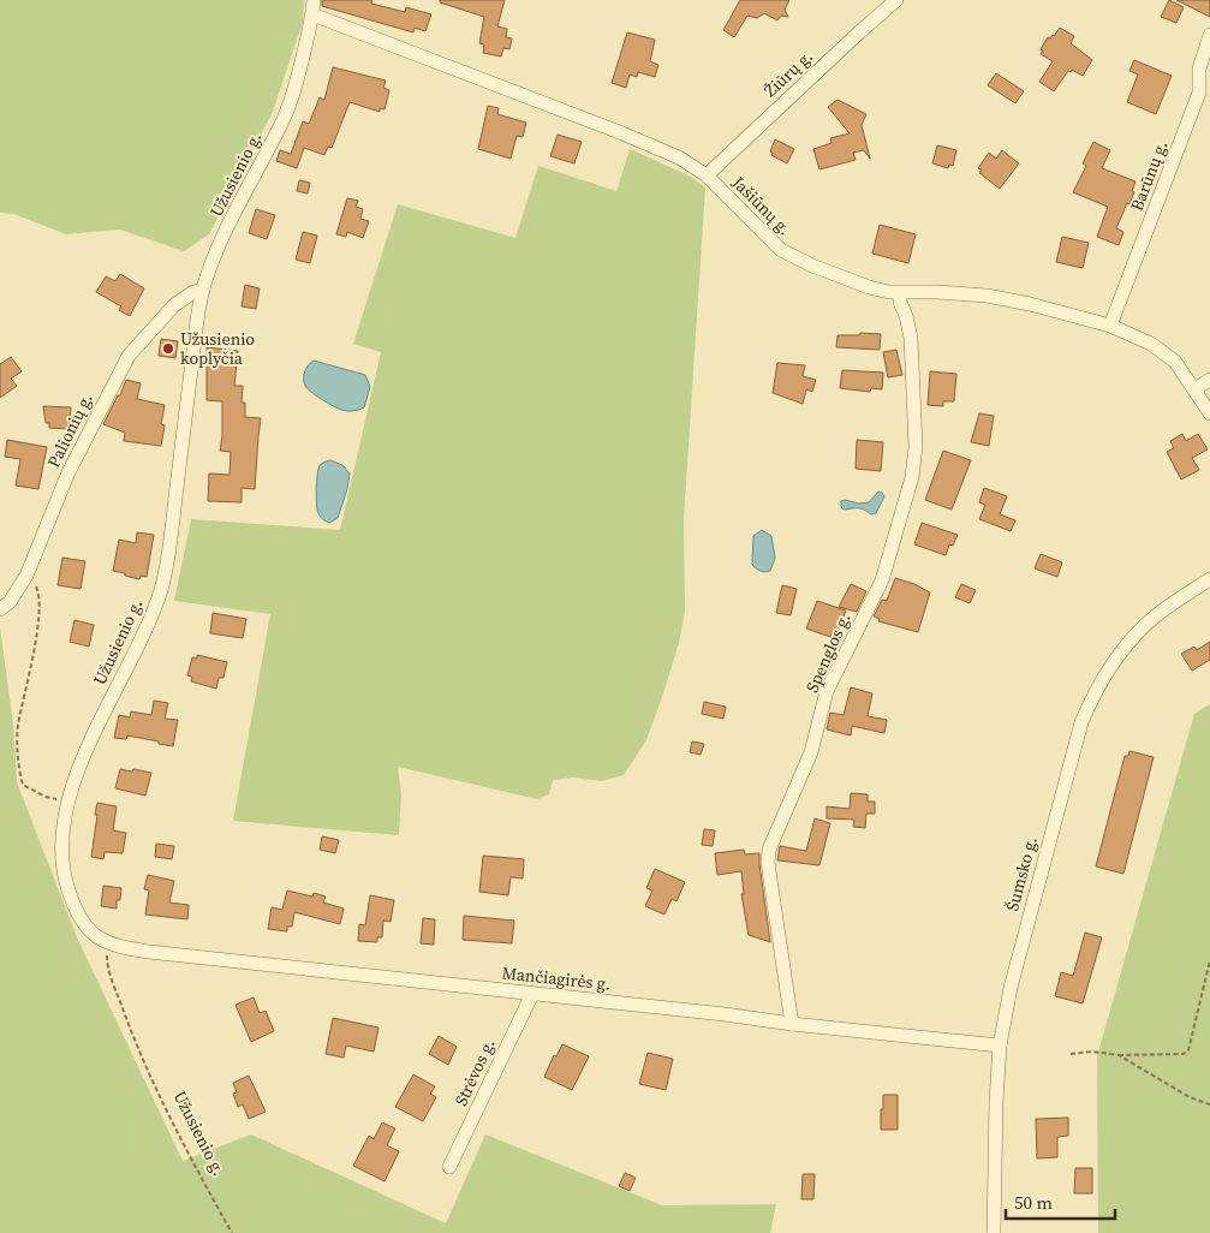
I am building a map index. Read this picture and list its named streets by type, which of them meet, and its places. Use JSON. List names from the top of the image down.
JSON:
{
  "streets": {
    "street": [
      "Žiūrų g.",
      "Užusienio g.",
      "Barūnų g.",
      "Jašiūnų g.",
      "Palionių g.",
      "Spenglos g.",
      "Šumsko g.",
      "Mančiagirės g.",
      "Strėvos g."
    ]
  },
  "crossings": [
    ["Žiūrų g.", "Jašiūnų g."],
    ["Užusienio g.", "Jašiūnų g."],
    ["Užusienio g.", "Palionių g."],
    ["Užusienio g.", "Mančiagirės g."],
    ["Barūnų g.", "Jašiūnų g."],
    ["Jašiūnų g.", "Spenglos g."],
    ["Spenglos g.", "Mančiagirės g."],
    ["Šumsko g.", "Mančiagirės g."],
    ["Mančiagirės g.", "Strėvos g."]
  ],
  "places": ["Užusienio koplyčia"],
  "scale_bar": "50 m"
}
